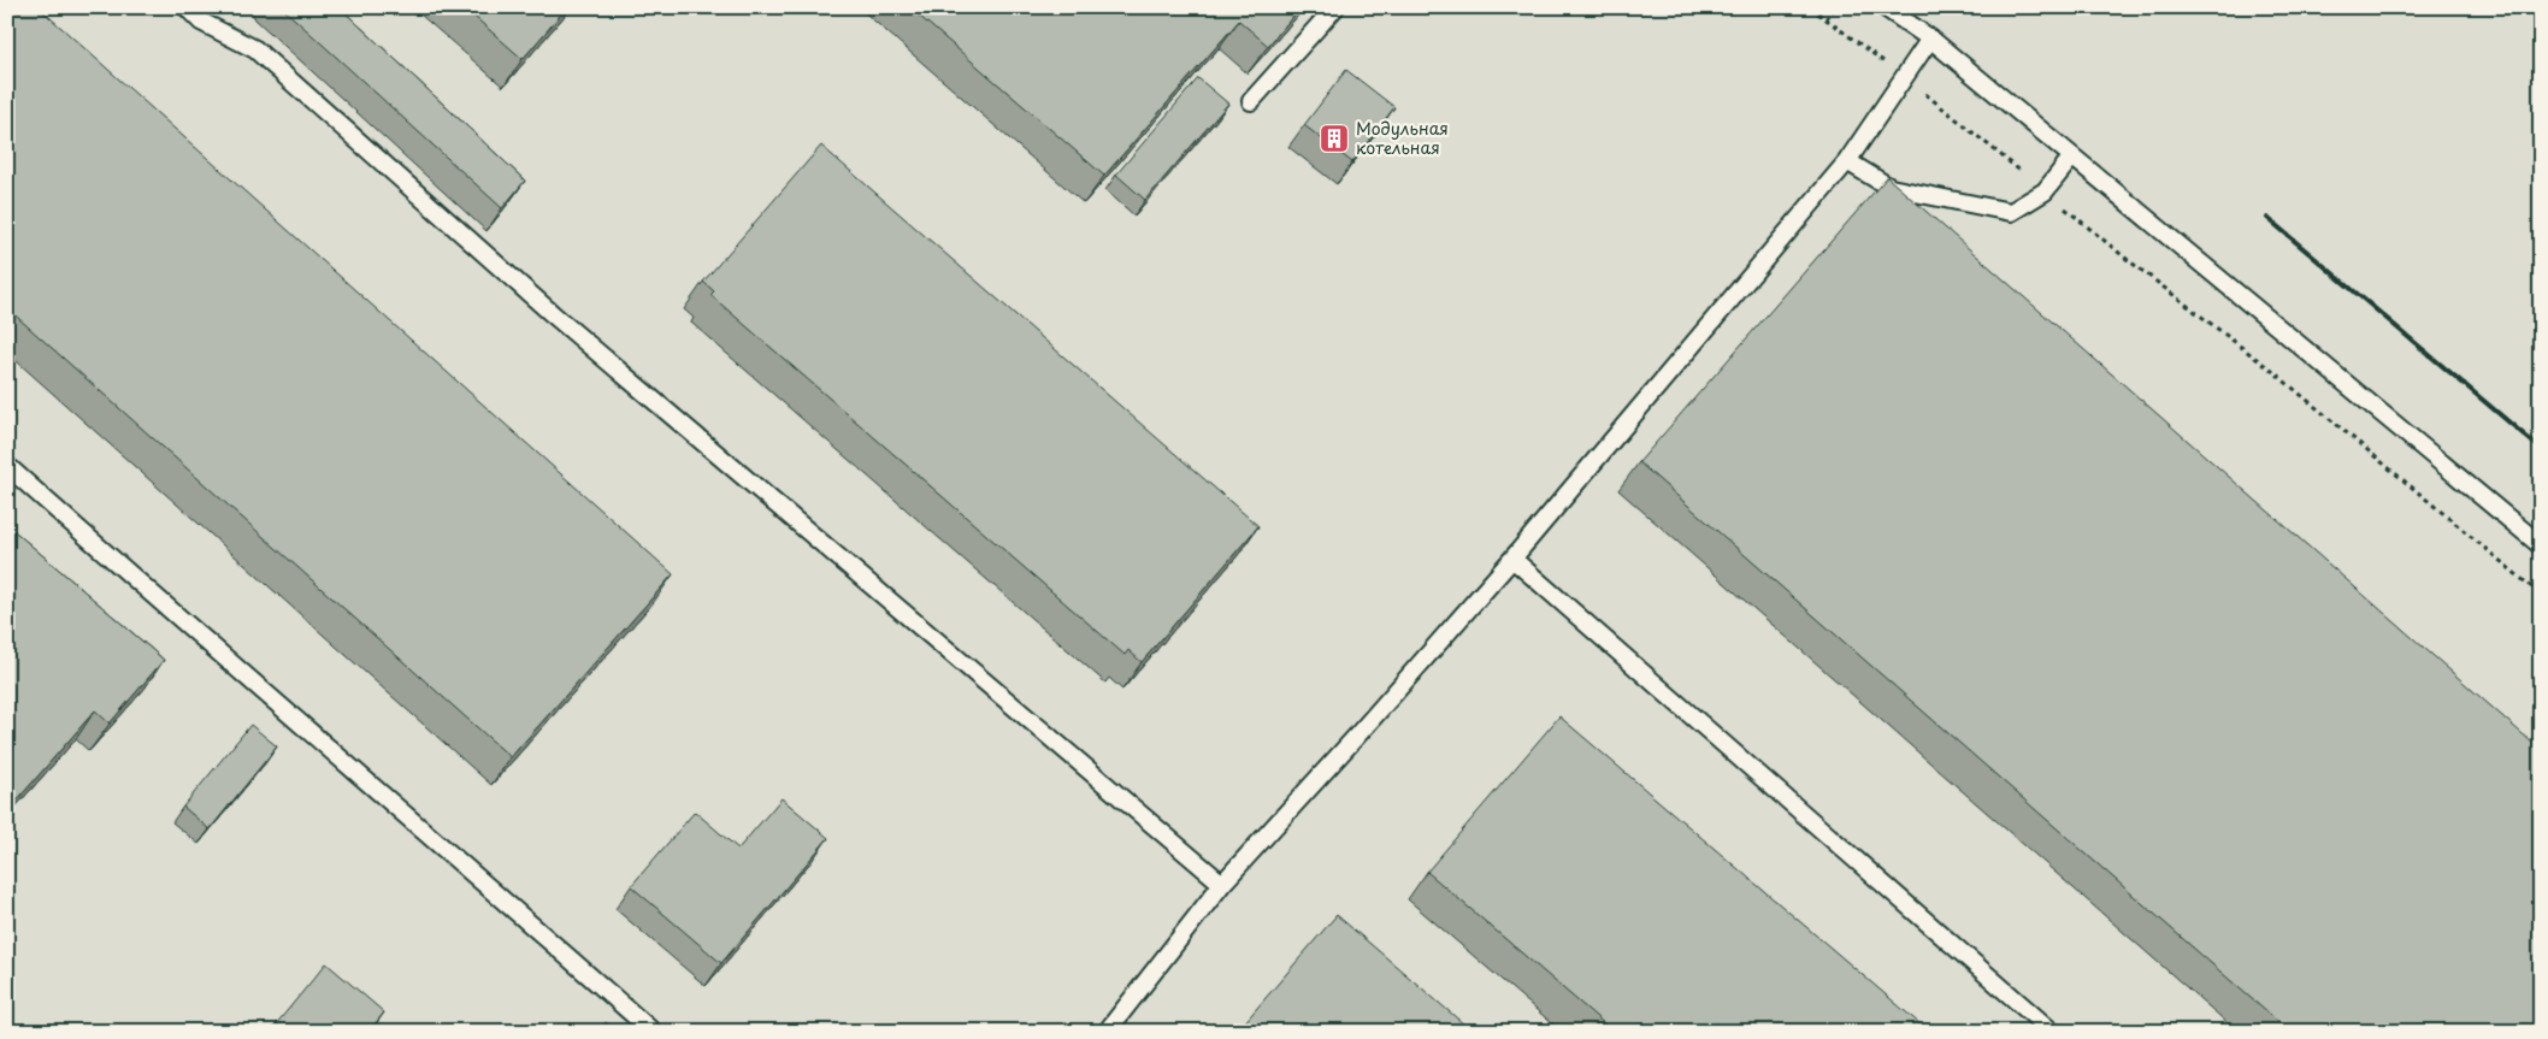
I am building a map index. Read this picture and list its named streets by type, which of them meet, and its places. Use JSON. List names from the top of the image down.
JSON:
{
  "places": {
    "building": ["Модульная котельная"]
  }
}
